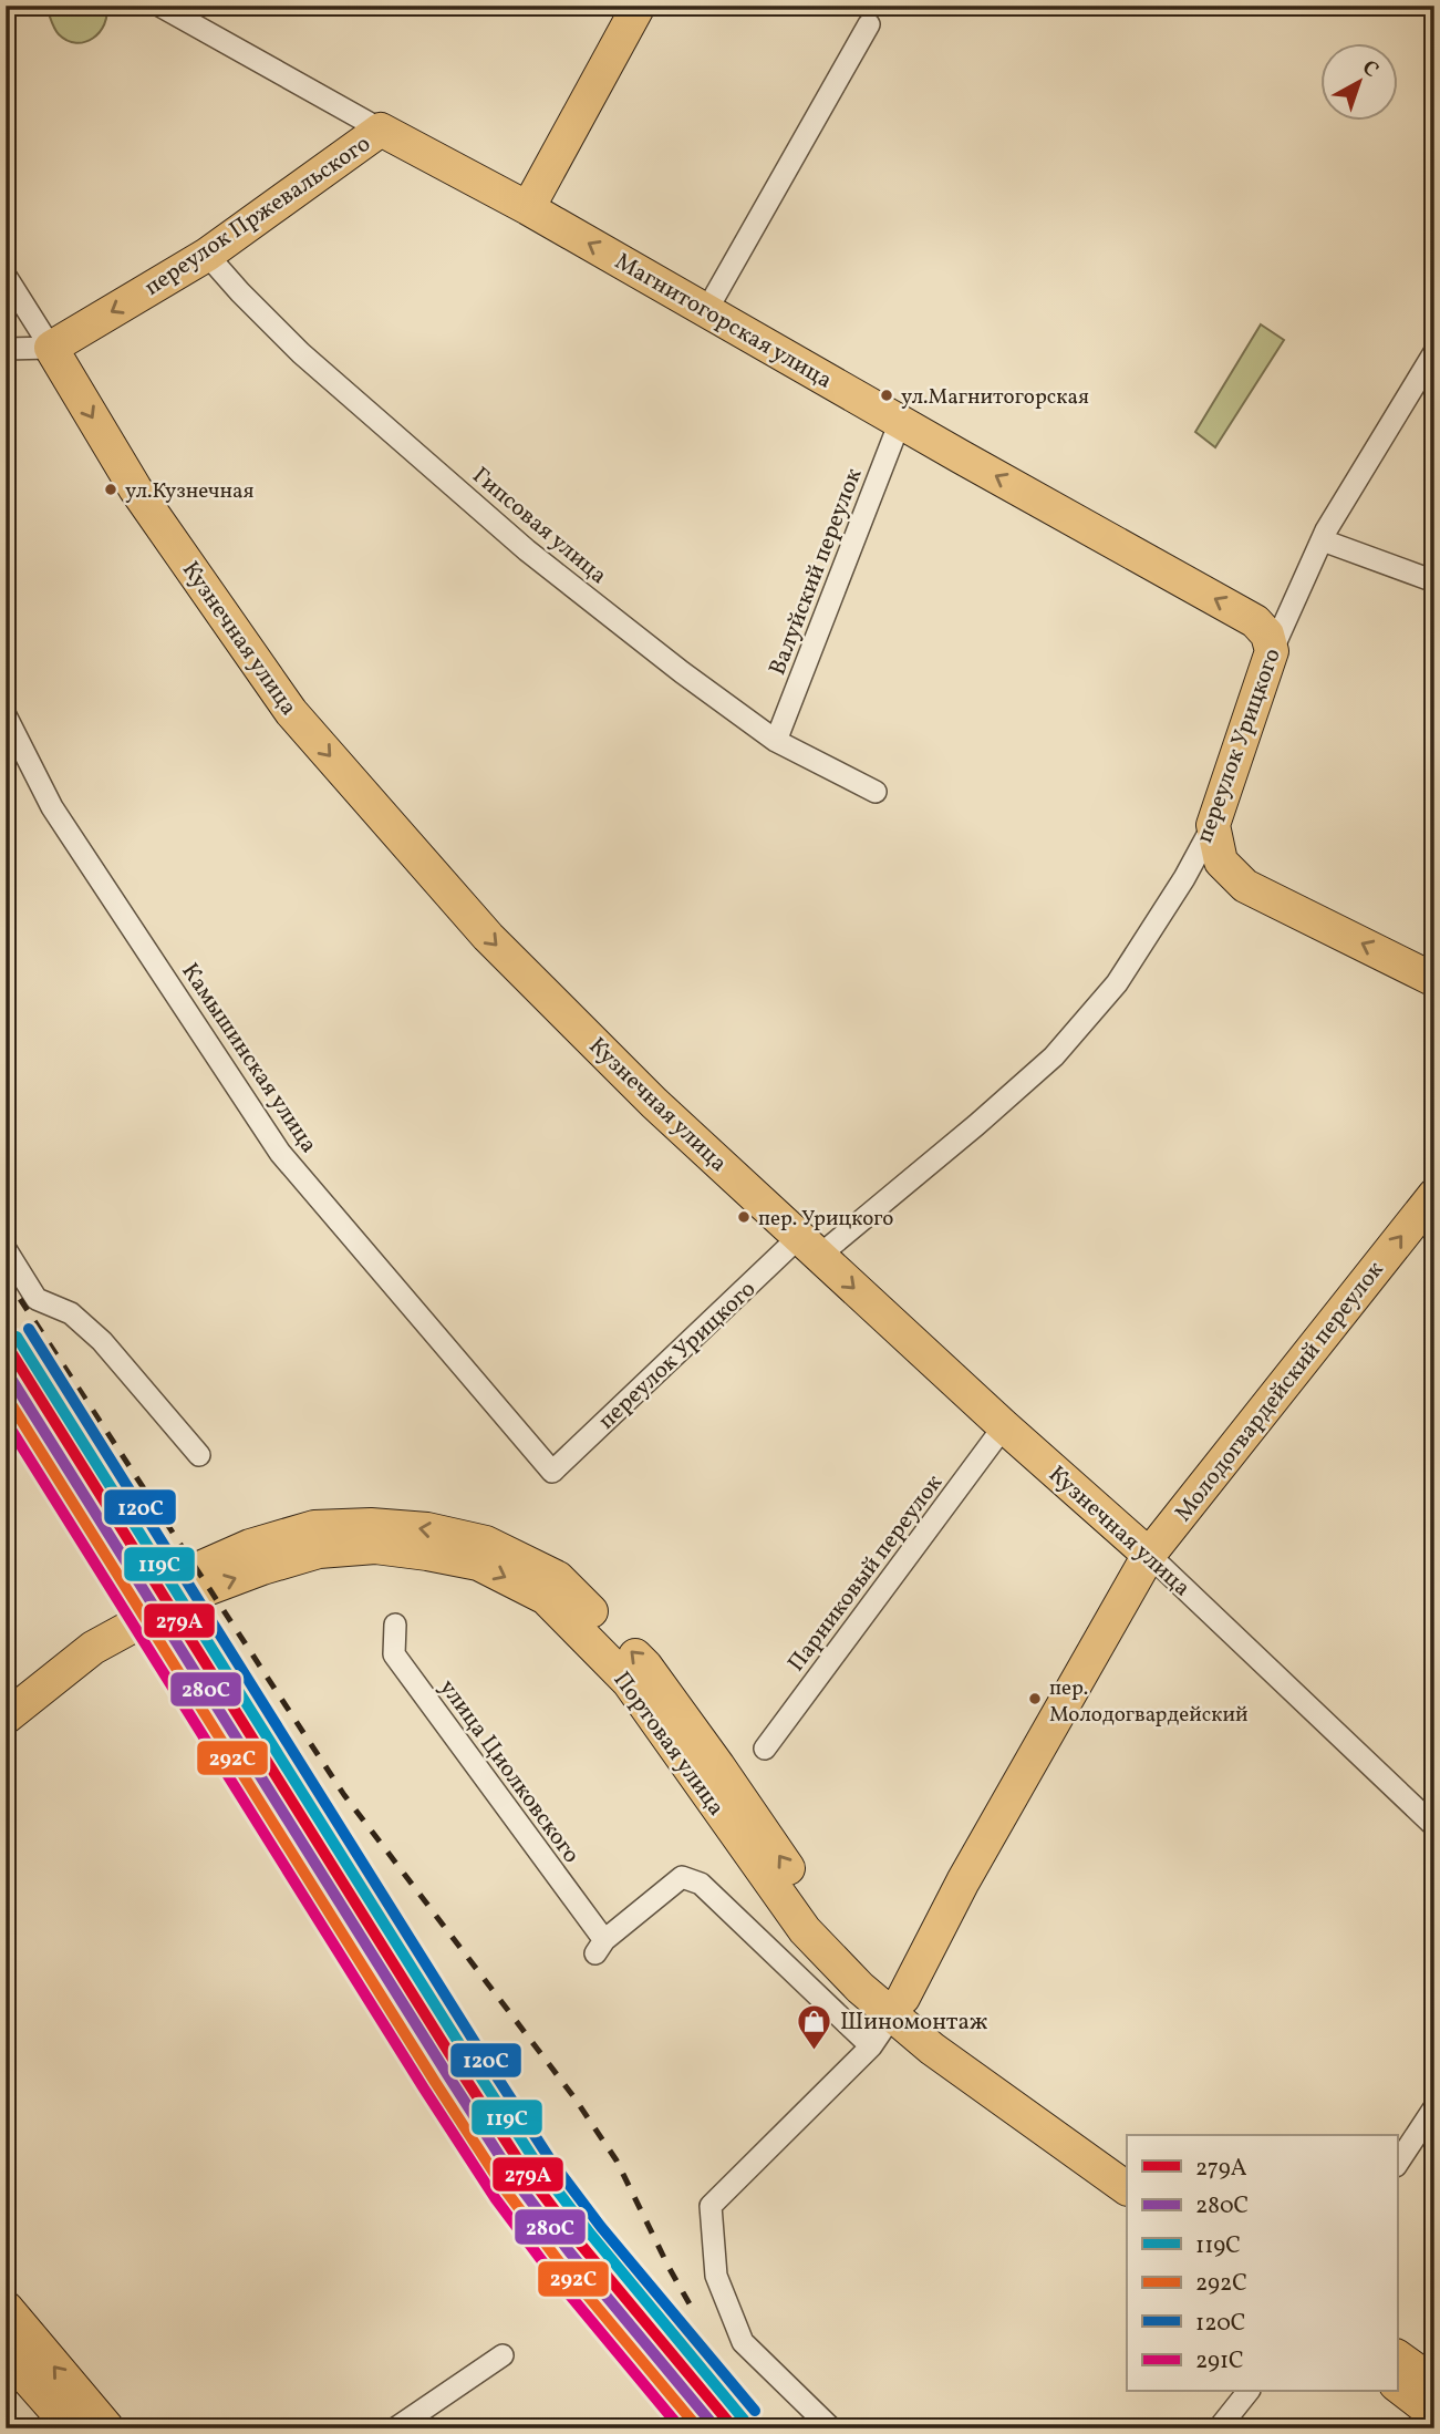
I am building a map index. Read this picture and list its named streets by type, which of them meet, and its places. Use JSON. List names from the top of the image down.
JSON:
{
  "streets": {
    "main road": [
      "переулок Пржевальского",
      "Магнитогорская улица",
      "Кузнечная улица",
      "переулок Урицкого",
      "Молодогвардейский переулок",
      "Портовая улица"
    ],
    "street": [
      "Гипсовая улица",
      "Валуйский переулок",
      "Камышинская улица",
      "Парниковый переулок",
      "улица Циолковского"
    ]
  },
  "crossings": [
    ["переулок Пржевальского", "Магнитогорская улица"],
    ["переулок Пржевальского", "Гипсовая улица"],
    ["переулок Пржевальского", "Кузнечная улица"],
    ["Магнитогорская улица", "Валуйский переулок"],
    ["Магнитогорская улица", "переулок Урицкого"],
    ["Гипсовая улица", "Валуйский переулок"],
    ["Кузнечная улица", "переулок Урицкого"],
    ["Кузнечная улица", "Молодогвардейский переулок"],
    ["Кузнечная улица", "Парниковый переулок"],
    ["переулок Урицкого", "Камышинская улица"],
    ["Молодогвардейский переулок", "Портовая улица"],
    ["Молодогвардейский переулок", "улица Циолковского"]
  ],
  "one_way": ["переулок Пржевальского", "Магнитогорская улица", "Кузнечная улица"],
  "places": {
    "other": [
      "ул.Магнитогорская",
      "ул.Кузнечная",
      "пер. Урицкого",
      "пер. Молодогвардейский"
    ],
    "shop": ["Шиномонтаж"]
  },
  "lines": [
    "transit line 120С",
    "transit line 119С",
    "transit line 279А",
    "transit line 280С",
    "transit line 292С",
    "transit line 291С"
  ],
  "legend": [
    "279А",
    "280С",
    "119С",
    "292С",
    "120С",
    "291С"
  ],
  "north": "top right"
}
